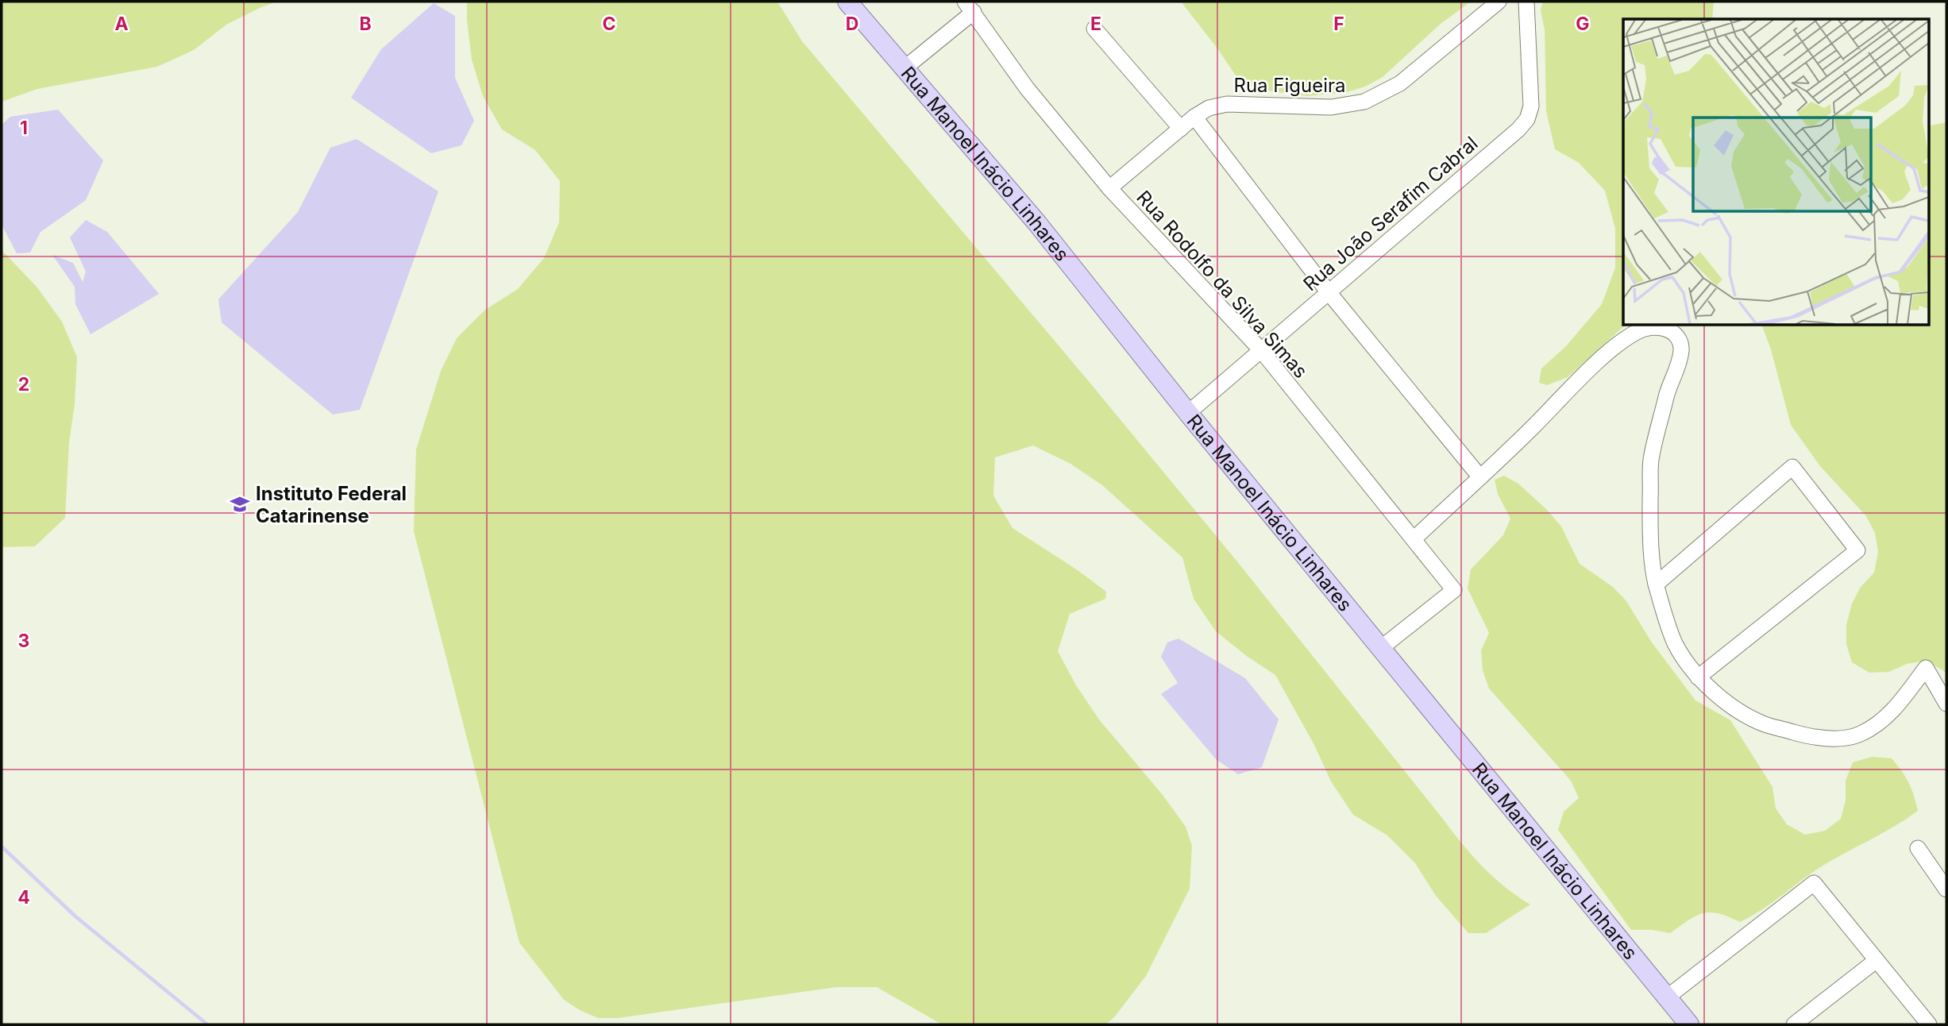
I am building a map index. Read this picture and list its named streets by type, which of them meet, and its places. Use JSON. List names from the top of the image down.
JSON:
{
  "streets": {
    "main road": ["Rua Manoel Inácio Linhares"],
    "street": ["Rua Figueira", "Rua João Serafim Cabral", "Rua Rodolfo da Silva Simas"]
  },
  "crossings": [
    ["Rua Figueira", "Rua Rodolfo da Silva Simas"],
    ["Rua Manoel Inácio Linhares", "Rua João Serafim Cabral"],
    ["Rua Manoel Inácio Linhares", "Rua Rodolfo da Silva Simas"],
    ["Rua João Serafim Cabral", "Rua Rodolfo da Silva Simas"]
  ],
  "places": {
    "school or university": ["Instituto Federal Catarinense"]
  },
  "grid": {
    "columns": [
      "A",
      "B",
      "C",
      "D",
      "E",
      "F",
      "G"
    ],
    "rows": [
      "1",
      "2",
      "3",
      "4"
    ]
  }
}
